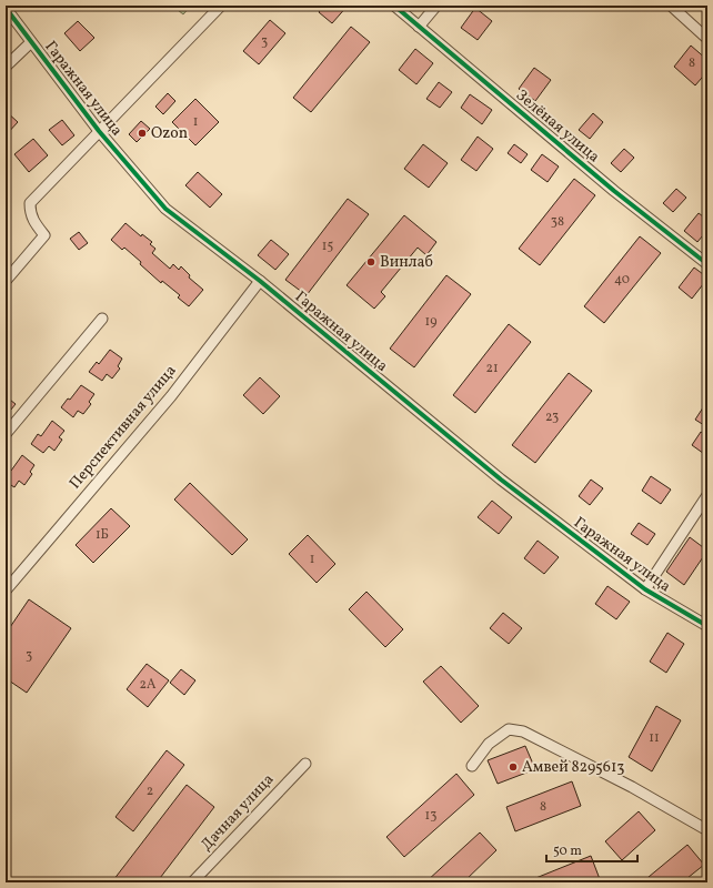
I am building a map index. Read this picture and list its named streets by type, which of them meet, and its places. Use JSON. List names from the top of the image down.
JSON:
{
  "streets": {
    "street": [
      "Гаражная улица",
      "Зелёная улица",
      "Перспективная улица",
      "Дачная улица"
    ]
  },
  "crossings": [
    ["Гаражная улица", "Перспективная улица"]
  ],
  "places": ["Ozon", "Винлаб", "Амвей 8295613"],
  "house_numbers": [
    "3",
    "8",
    "1",
    "38",
    "15",
    "40",
    "19",
    "21",
    "23",
    "1Б",
    "1",
    "3",
    "2А",
    "11",
    "2",
    "8",
    "13"
  ],
  "scale_bar": "50 m"
}
